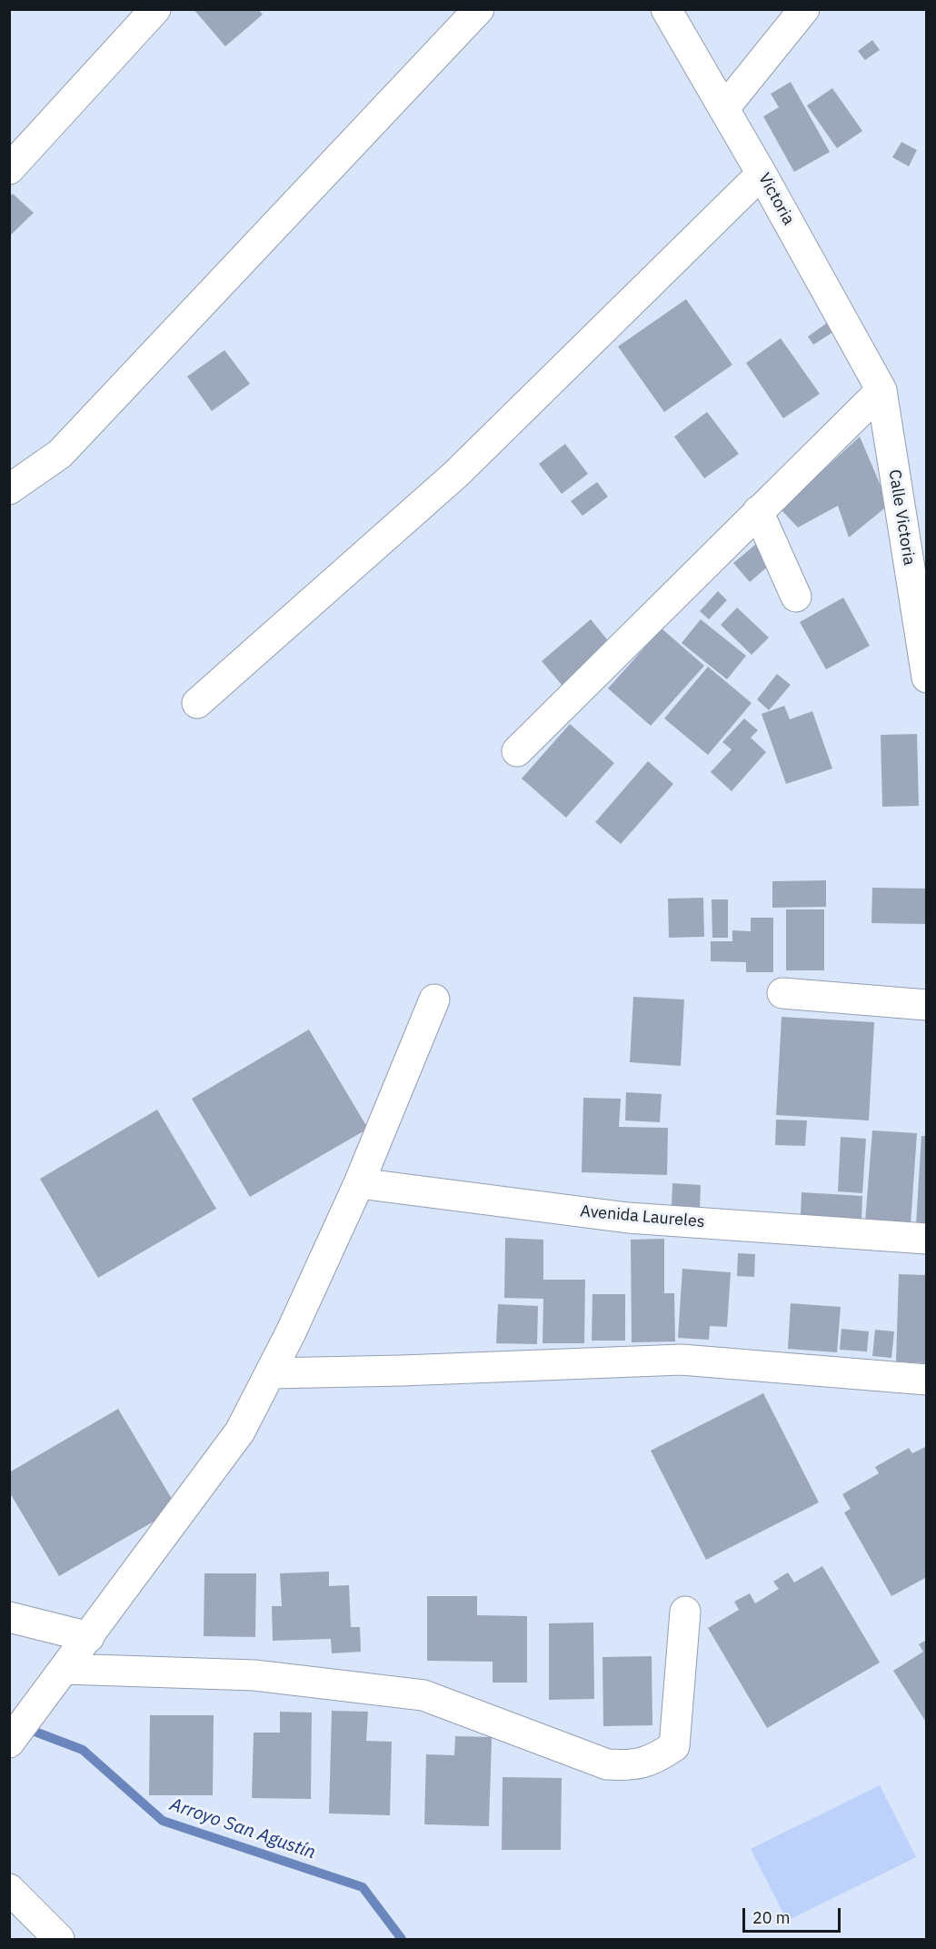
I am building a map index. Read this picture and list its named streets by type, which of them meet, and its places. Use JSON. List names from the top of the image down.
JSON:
{
  "streets": {
    "street": ["Victoria", "Calle Victoria", "Avenida Laureles"]
  },
  "crossings": [
    ["Victoria", "Calle Victoria"]
  ],
  "water": ["Arroyo San Agustín"],
  "scale_bar": "20 m"
}
